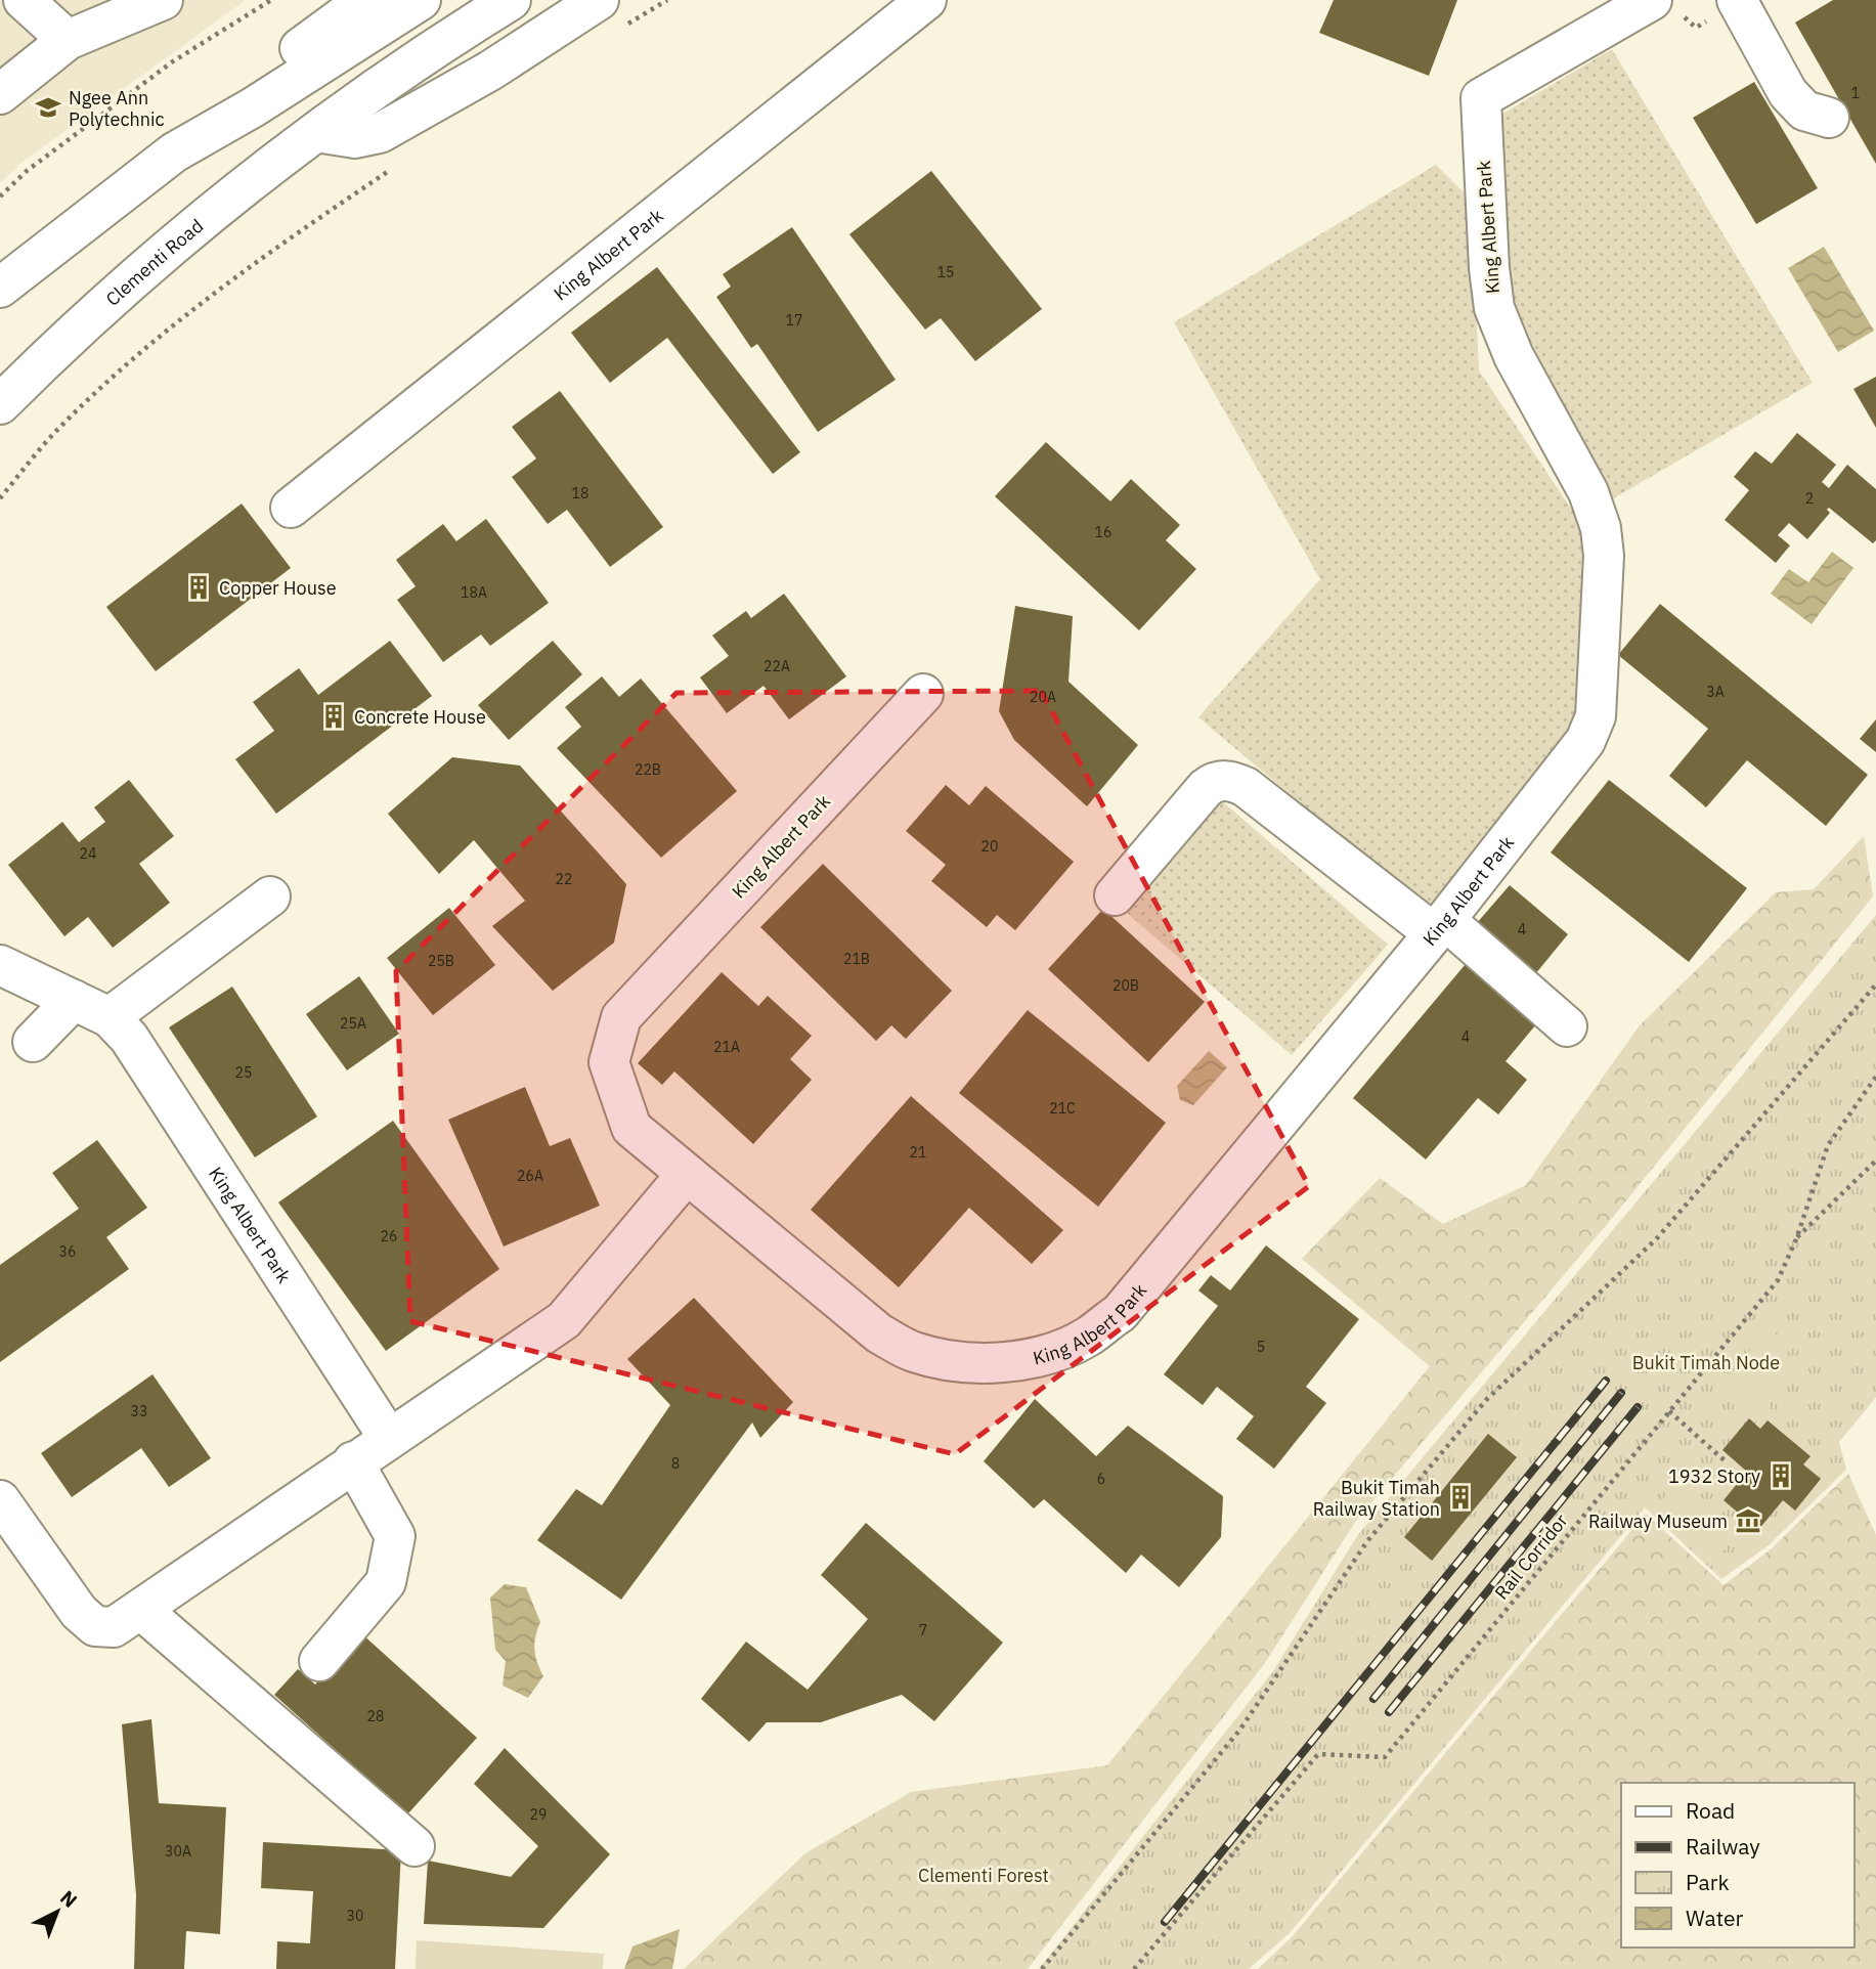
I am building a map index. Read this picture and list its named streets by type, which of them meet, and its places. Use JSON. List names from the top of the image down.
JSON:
{
  "streets": {
    "street": ["King Albert Park", "Clementi Road"],
    "path": ["Rail Corridor"]
  },
  "parks": ["Bukit Timah Node", "Clementi Forest"],
  "places": {
    "school or university": ["Ngee Ann Polytechnic"],
    "building": [
      "Copper House",
      "Concrete House",
      "1932 Story",
      "Bukit Timah Railway Station"
    ],
    "museum": ["Railway Museum"]
  },
  "house_numbers": [
    "1",
    "15",
    "17",
    "18",
    "2",
    "16",
    "18A",
    "22A",
    "3A",
    "20A",
    "22B",
    "20",
    "24",
    "22",
    "4",
    "21B",
    "25B",
    "20B",
    "25A",
    "4",
    "21A",
    "25",
    "21C",
    "21",
    "26A",
    "26",
    "36",
    "5",
    "33",
    "8",
    "6",
    "7",
    "28",
    "29",
    "30A",
    "30"
  ],
  "legend": [
    "Road",
    "Railway",
    "Park",
    "Water"
  ],
  "north": "top right"
}
